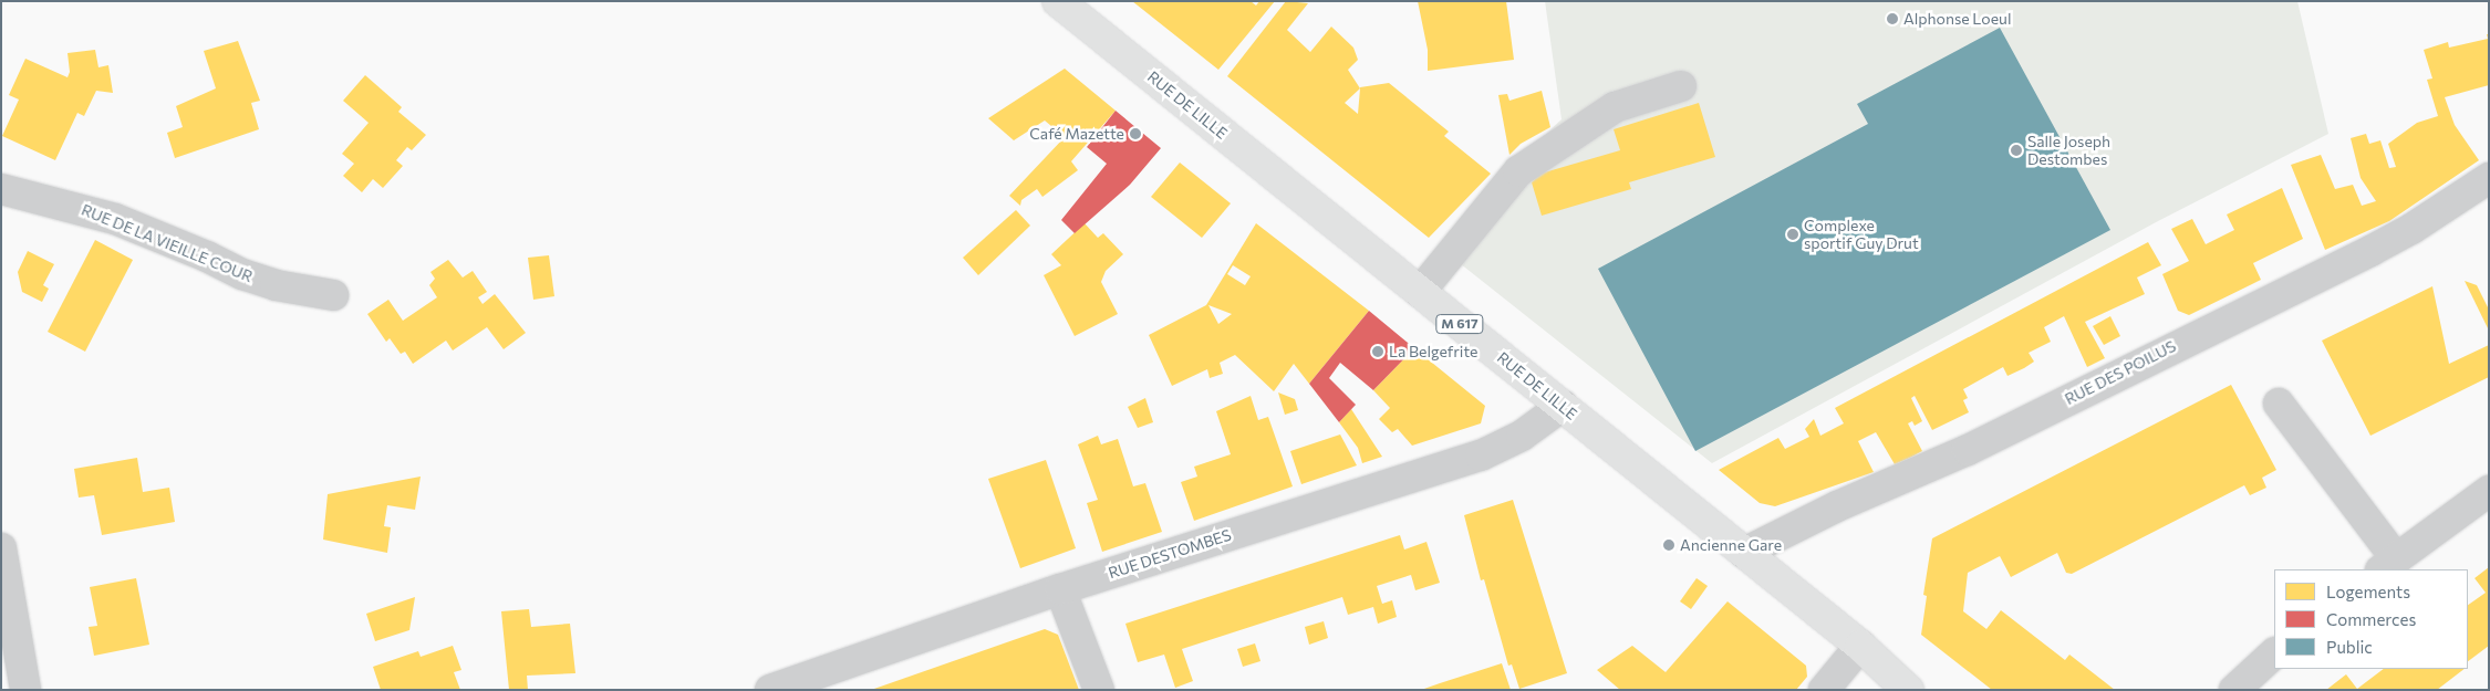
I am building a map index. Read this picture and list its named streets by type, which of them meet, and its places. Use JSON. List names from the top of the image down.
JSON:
{
  "streets": {
    "main road": ["RUE DE LILLE", "M 617"],
    "street": ["RUE DE LA VIEILLE COUR", "RUE DES POILUS", "RUE DESTOMBES"]
  },
  "crossings": [
    ["RUE DE LILLE", "RUE DES POILUS"],
    ["RUE DE LILLE", "RUE DESTOMBES"]
  ],
  "places": [
    "Alphonse Loeul",
    "Café Mazette",
    "Salle Joseph Destombes",
    "Complexe sportif Guy Drut",
    "La Belgefrite",
    "Ancienne Gare"
  ],
  "legend": ["Logements", "Commerces", "Public"]
}
